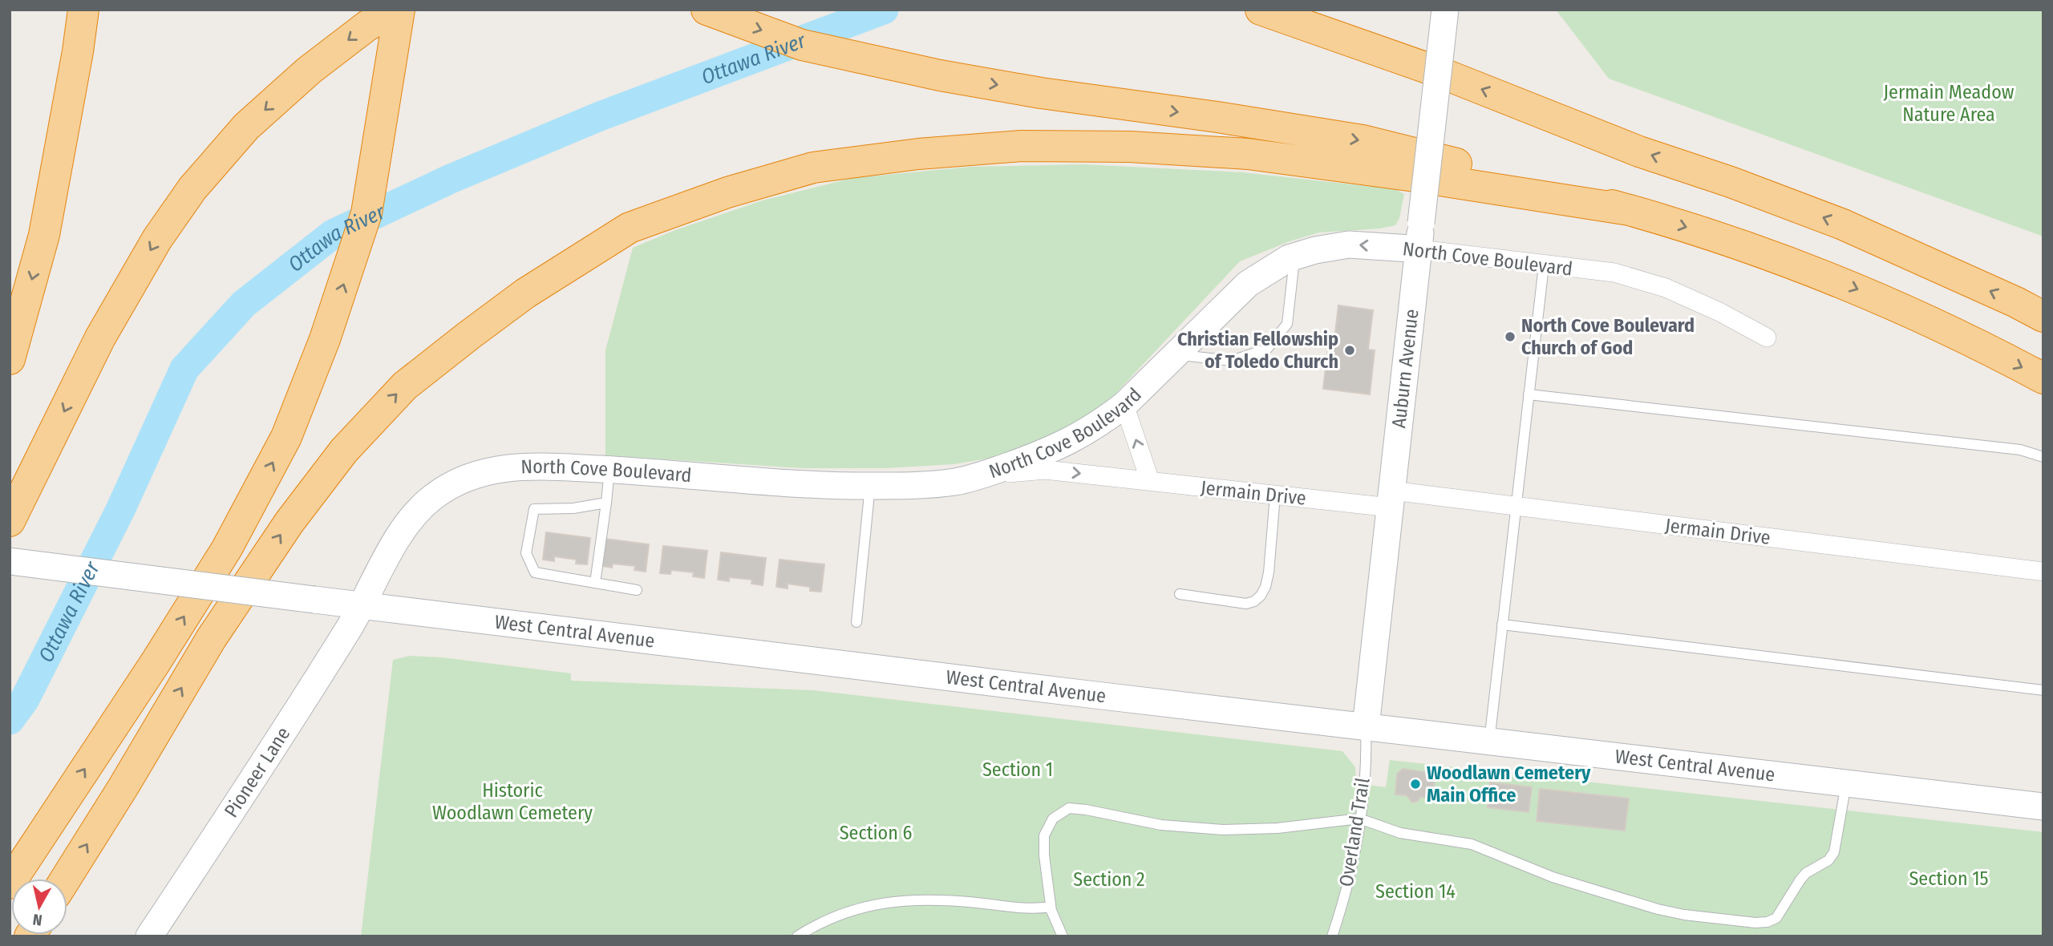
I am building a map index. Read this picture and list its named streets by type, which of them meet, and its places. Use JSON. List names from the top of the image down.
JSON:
{
  "streets": {
    "street": [
      "North Cove Boulevard",
      "Auburn Avenue",
      "Jermain Drive",
      "West Central Avenue",
      "Pioneer Lane"
    ],
    "lane": ["Overland Trail"]
  },
  "crossings": [
    ["North Cove Boulevard", "Auburn Avenue"],
    ["North Cove Boulevard", "Jermain Drive"],
    ["North Cove Boulevard", "West Central Avenue"],
    ["North Cove Boulevard", "Pioneer Lane"],
    ["Auburn Avenue", "Jermain Drive"],
    ["Auburn Avenue", "West Central Avenue"],
    ["Auburn Avenue", "Overland Trail"],
    ["West Central Avenue", "Pioneer Lane"],
    ["West Central Avenue", "Overland Trail"]
  ],
  "water": ["Ottawa River"],
  "parks": [
    "Jermain Meadow Nature Area",
    "Section 1",
    "Historic Woodlawn Cemetery",
    "Section 6",
    "Section 15",
    "Section 2",
    "Section 14"
  ],
  "places": ["North Cove Boulevard Church of God", "Christian Fellowship of Toledo Church", "Woodlawn Cemetery Main Office"],
  "north": "bottom"
}
